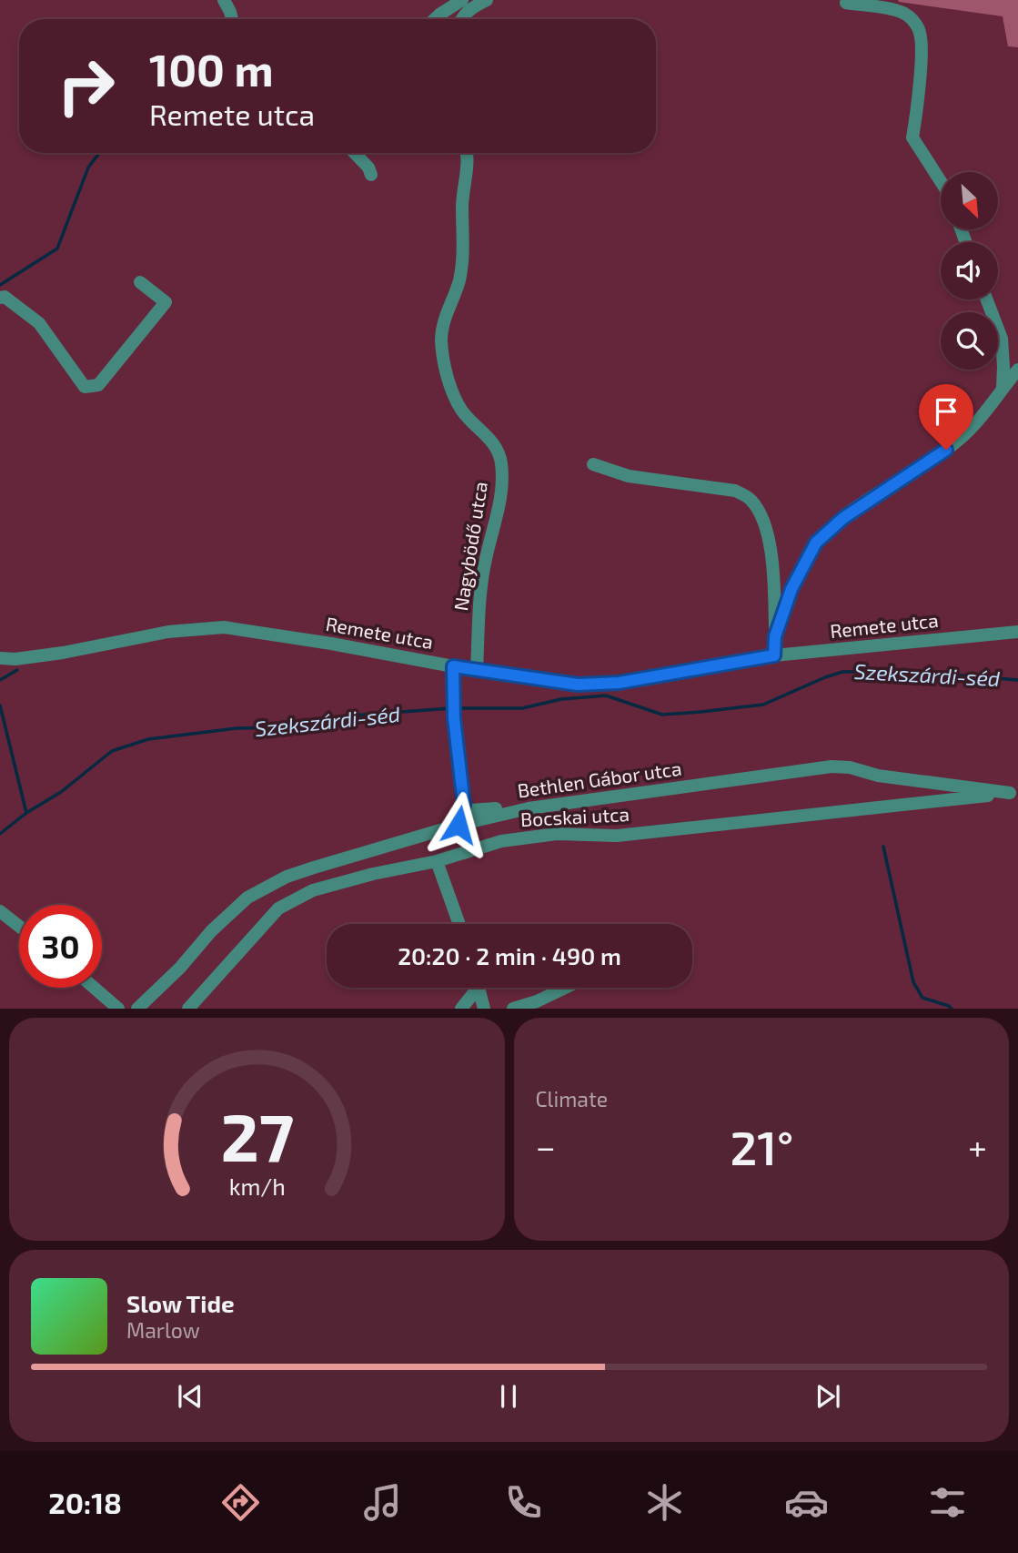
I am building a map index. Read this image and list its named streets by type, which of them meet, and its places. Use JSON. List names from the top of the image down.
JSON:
{
  "streets": {
    "street": [
      "Nagybödő utca",
      "Remete utca",
      "Bethlen Gábor utca",
      "Bocskai utca"
    ]
  },
  "crossings": [
    ["Nagybödő utca", "Remete utca"],
    ["Bethlen Gábor utca", "Bocskai utca"]
  ],
  "water": ["Szekszárdi-séd"],
  "north": "bottom right",
  "page": {
    "turn": ["100 m", "Remete utca"],
    "limit": "30",
    "trip": "20:20 · 2 min · 490 m",
    "tile": "Climate",
    "heat": ["−", "21°", "+"],
    "song": ["Slow Tide", "Marlow"],
    "tabs": "20:18",
    "gauge": ["27", "km/h"]
  }
}
